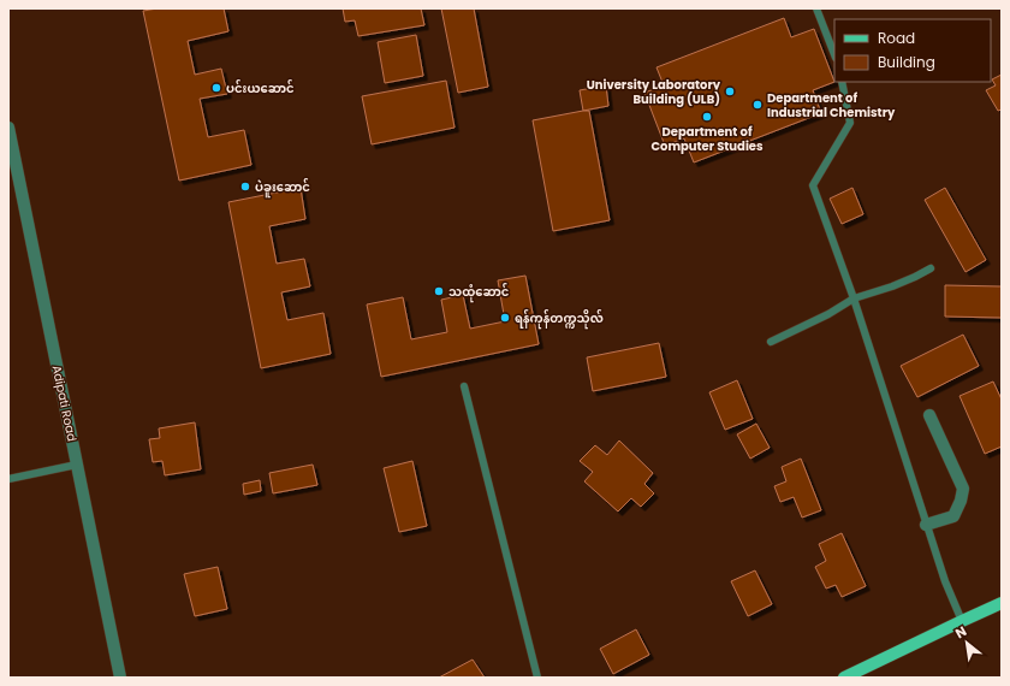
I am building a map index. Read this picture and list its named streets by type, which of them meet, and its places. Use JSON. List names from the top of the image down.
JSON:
{
  "streets": {
    "street": ["Adipati Road"]
  },
  "places": [
    "ပင်းယဆောင်",
    "University Laboratory Building (ULB)",
    "Department of Industrial Chemistry",
    "Department of Computer Studies",
    "ပဲခူးဆောင်",
    "သထုံဆောင်",
    "ရန်ကုန်တက္ကသိုလ်"
  ],
  "legend": ["Road", "Building"],
  "north": "top left"
}
